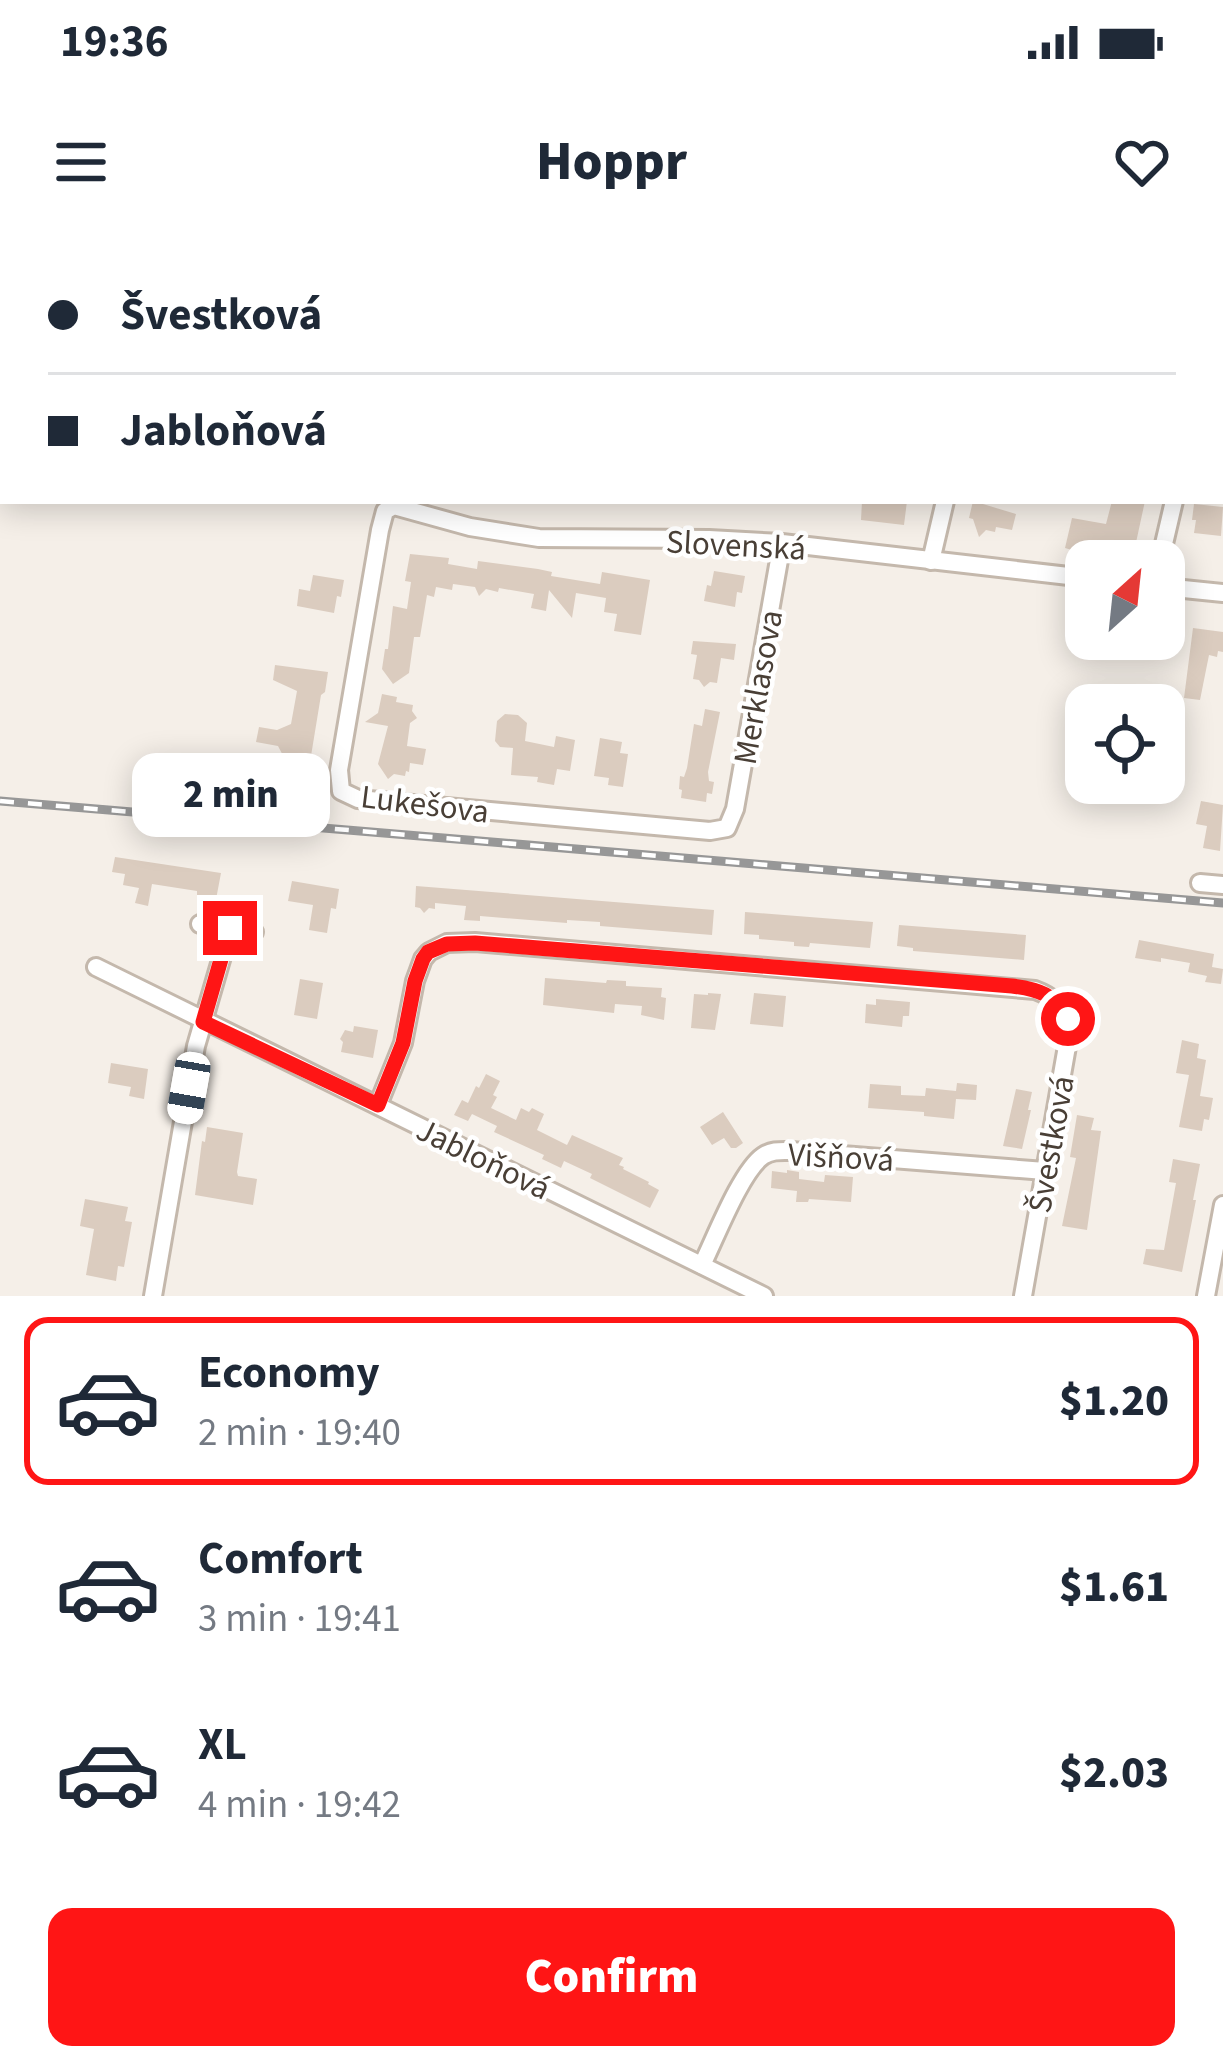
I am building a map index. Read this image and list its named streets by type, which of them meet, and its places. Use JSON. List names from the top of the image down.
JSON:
{
  "streets": {
    "street": [
      "Slovenská",
      "Merklasova",
      "Lukešova",
      "Švestková",
      "Višňová",
      "Jabloňová"
    ]
  },
  "crossings": [
    ["Slovenská", "Merklasova"],
    ["Slovenská", "Lukešova"],
    ["Merklasova", "Lukešova"],
    ["Švestková", "Višňová"],
    ["Švestková", "Jabloňová"],
    ["Višňová", "Jabloňová"]
  ],
  "north": "top right",
  "page": {
    "status": "19:36",
    "header": "Hoppr",
    "banner": ["Švestková", "Jabloňová"],
    "bubble": "2 min",
    "list": [
      {
        "name": "Economy",
        "note": "2 min · 19:40",
        "value": "$1.20"
      },
      {
        "name": "Comfort",
        "note": "3 min · 19:41",
        "value": "$1.61"
      },
      {
        "name": "XL",
        "note": "4 min · 19:42",
        "value": "$2.03"
      }
    ],
    "buttons": "Confirm"
  }
}
